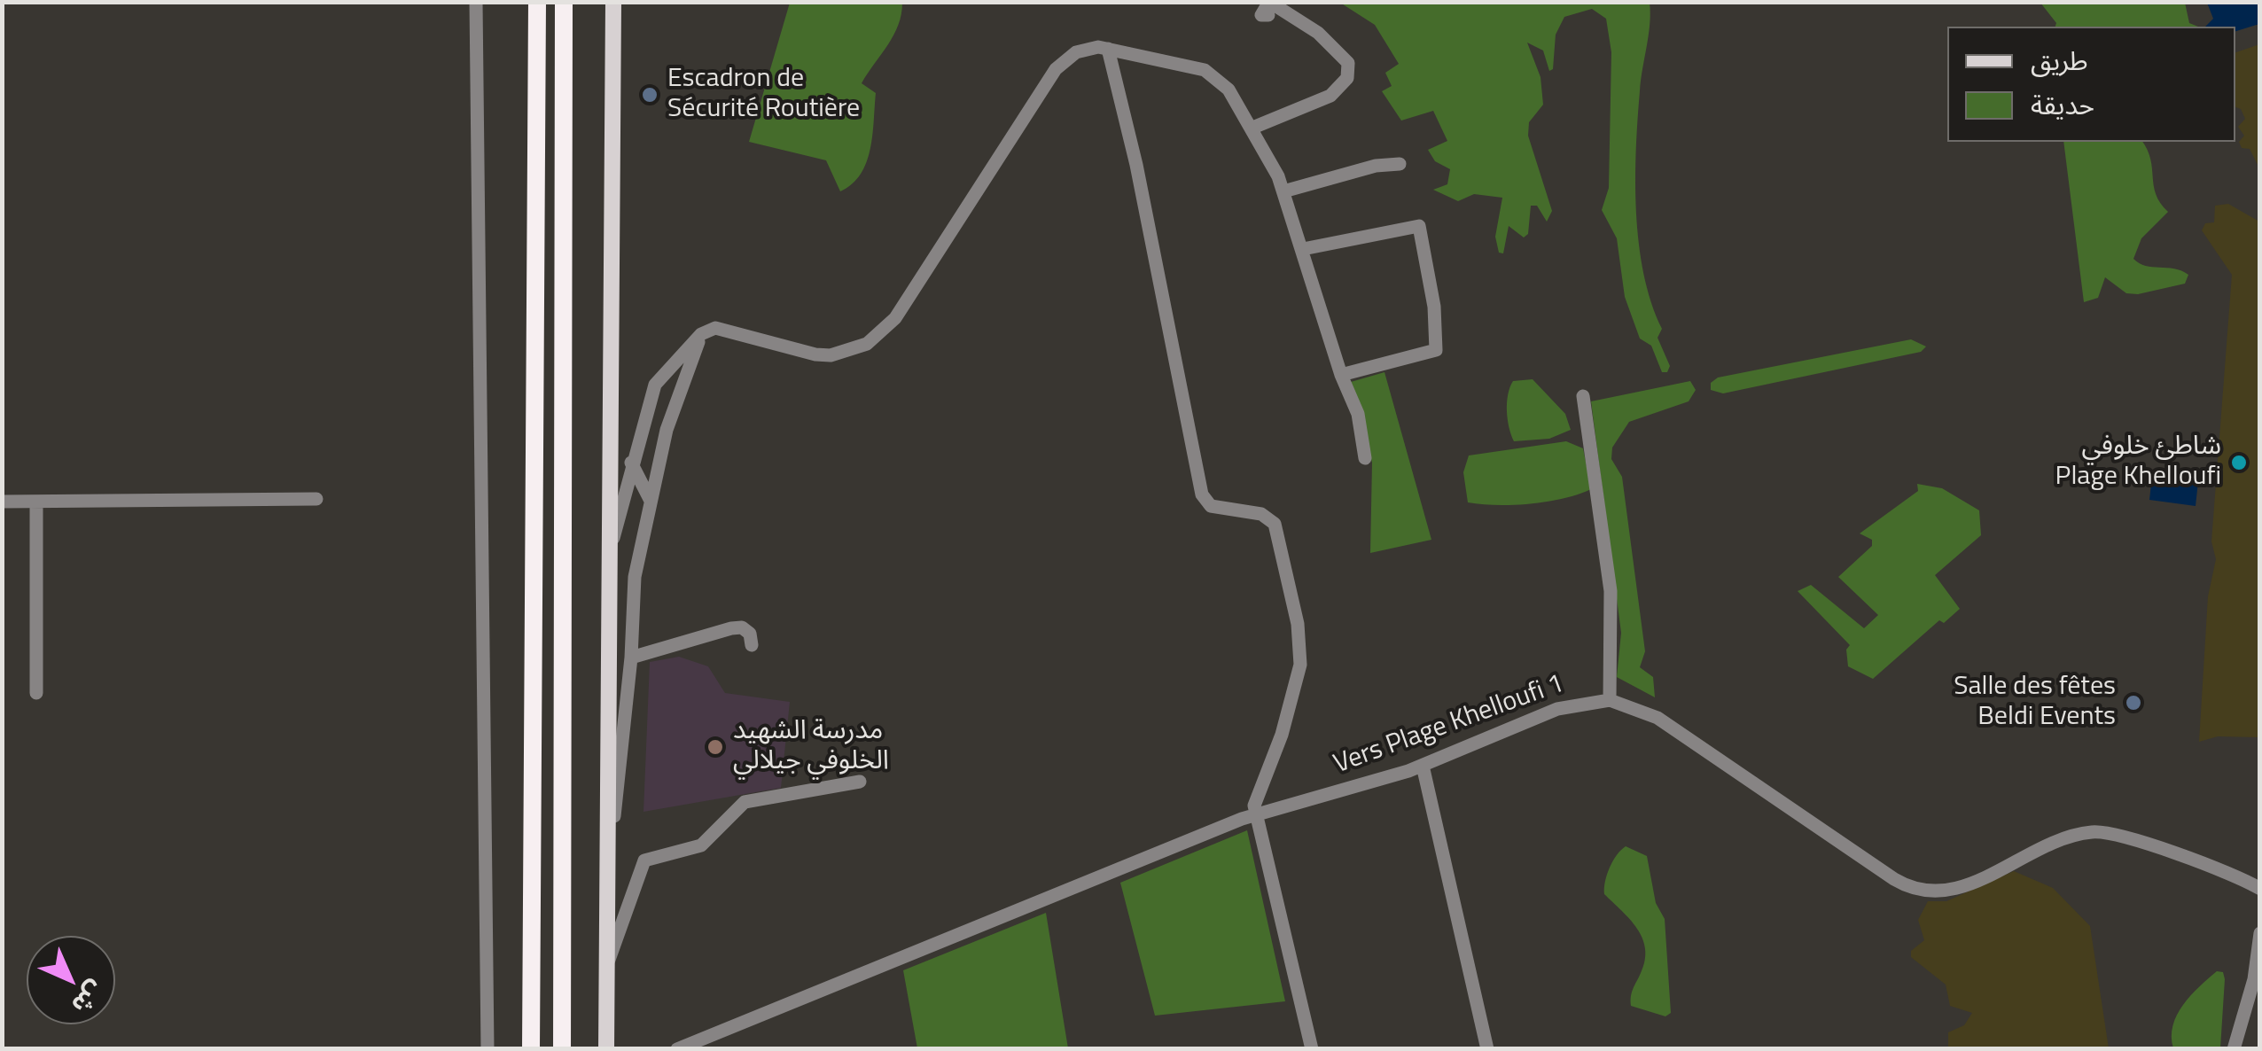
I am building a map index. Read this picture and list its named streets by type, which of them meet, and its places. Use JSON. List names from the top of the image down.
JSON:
{
  "streets": {
    "street": ["Vers Plage Khelloufi 1"]
  },
  "places": [
    "Escadron de Sécurité Routière",
    "شاطئ خلوفي Plage Khelloufi",
    "Salle des fêtes Beldi Events",
    "مدرسة الشهيد الخلوفي جيلالي"
  ],
  "legend": ["طريق", "حديقة"],
  "north": "bottom right"
}
